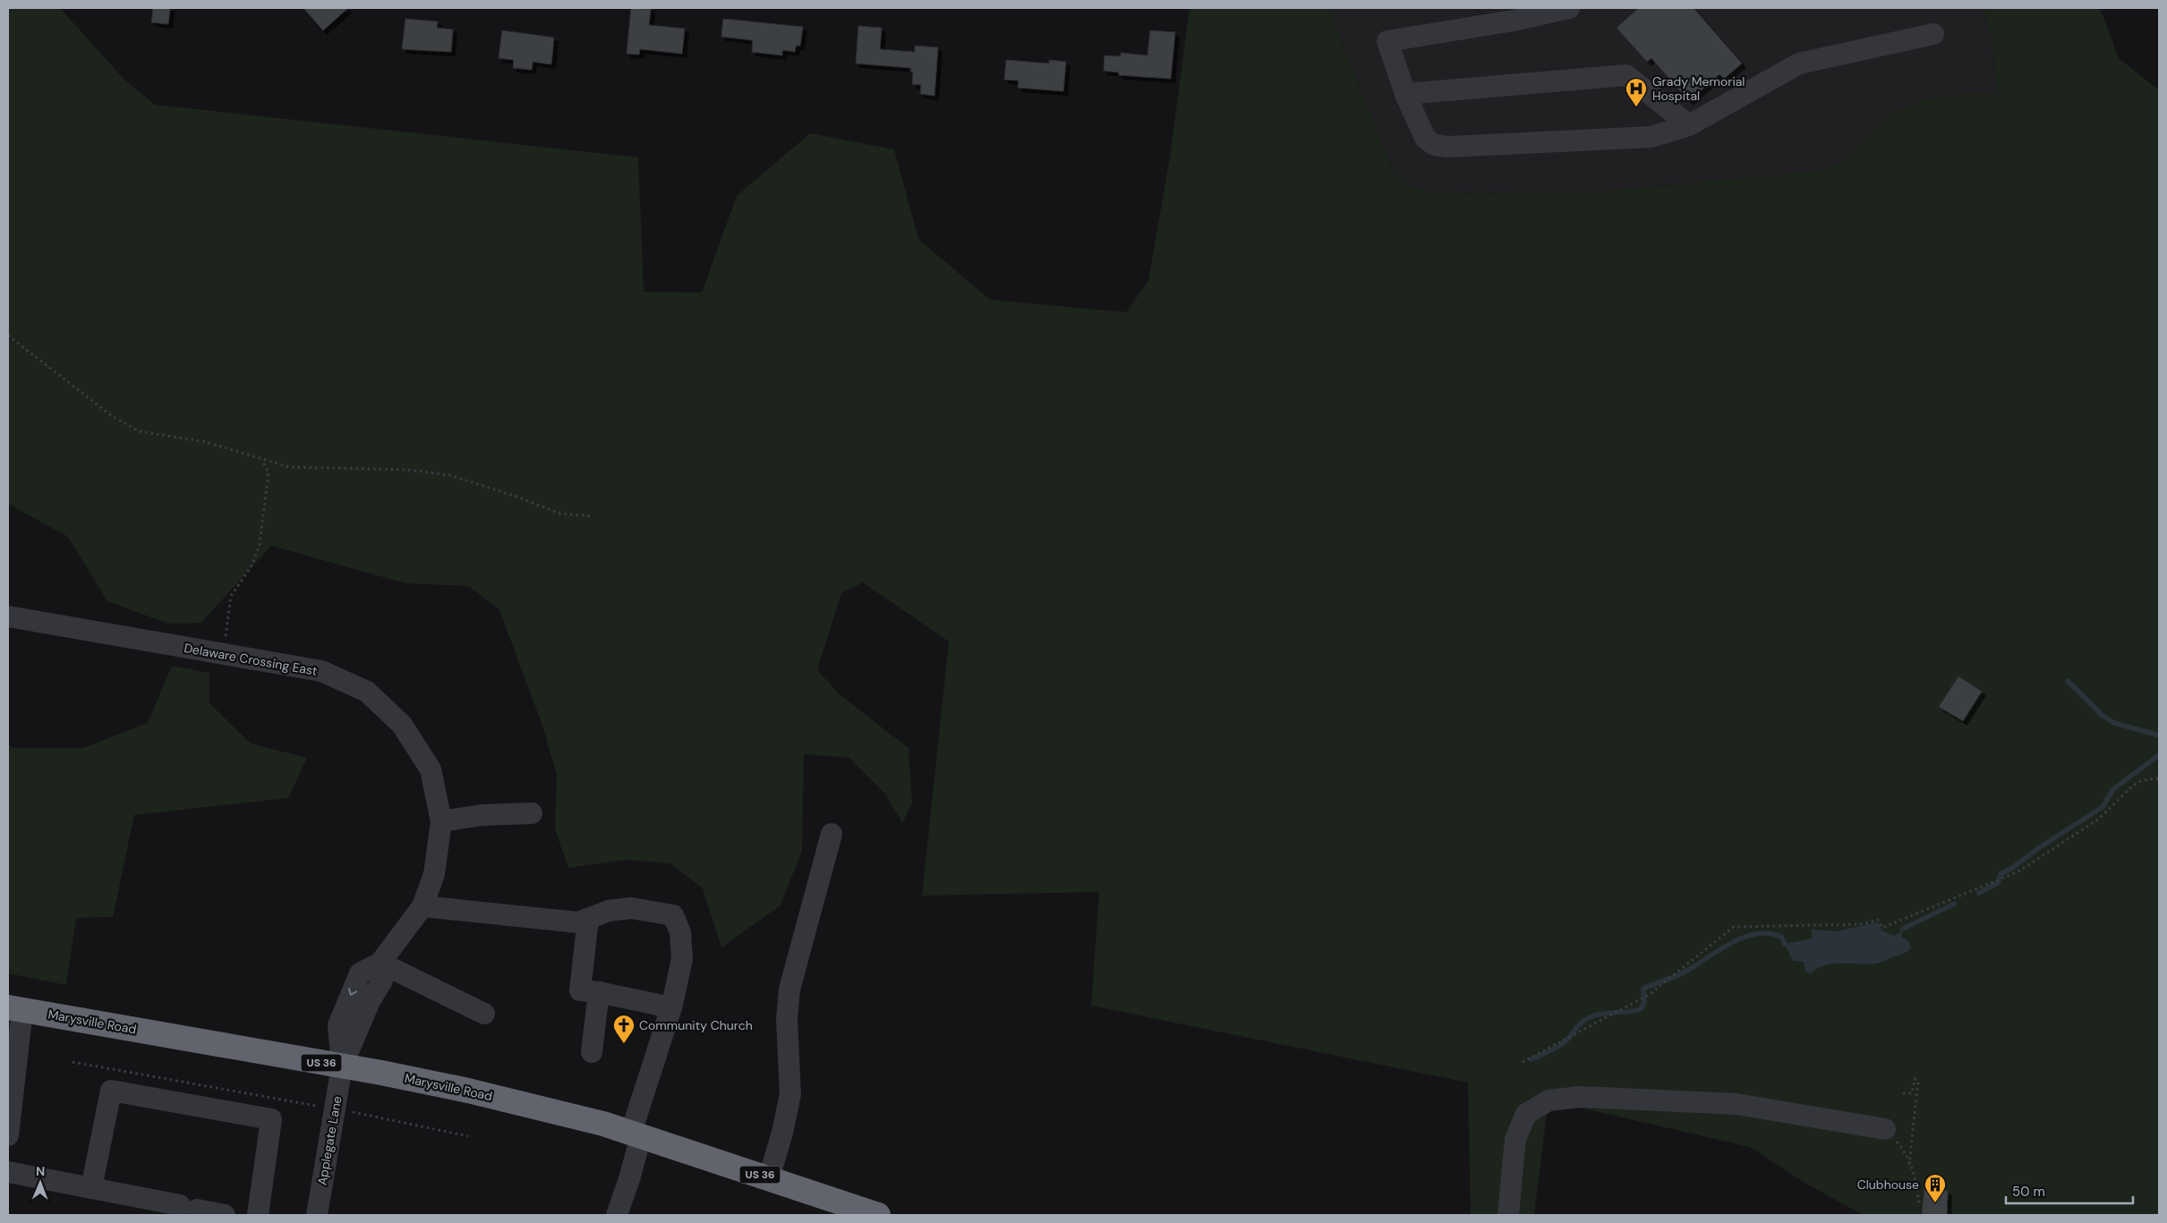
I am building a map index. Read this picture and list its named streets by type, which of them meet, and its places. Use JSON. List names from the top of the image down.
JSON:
{
  "streets": {
    "highway": ["Marysville Road", "US 36"],
    "street": ["Delaware Crossing East", "Applegate Lane"]
  },
  "crossings": [
    ["Delaware Crossing East", "Marysville Road"],
    ["Delaware Crossing East", "Applegate Lane"],
    ["Marysville Road", "Applegate Lane"]
  ],
  "places": {
    "hospital": ["Grady Memorial Hospital"],
    "church": ["Community Church"],
    "building": ["Clubhouse"]
  },
  "scale_bar": "50 m",
  "north": "top"
}
